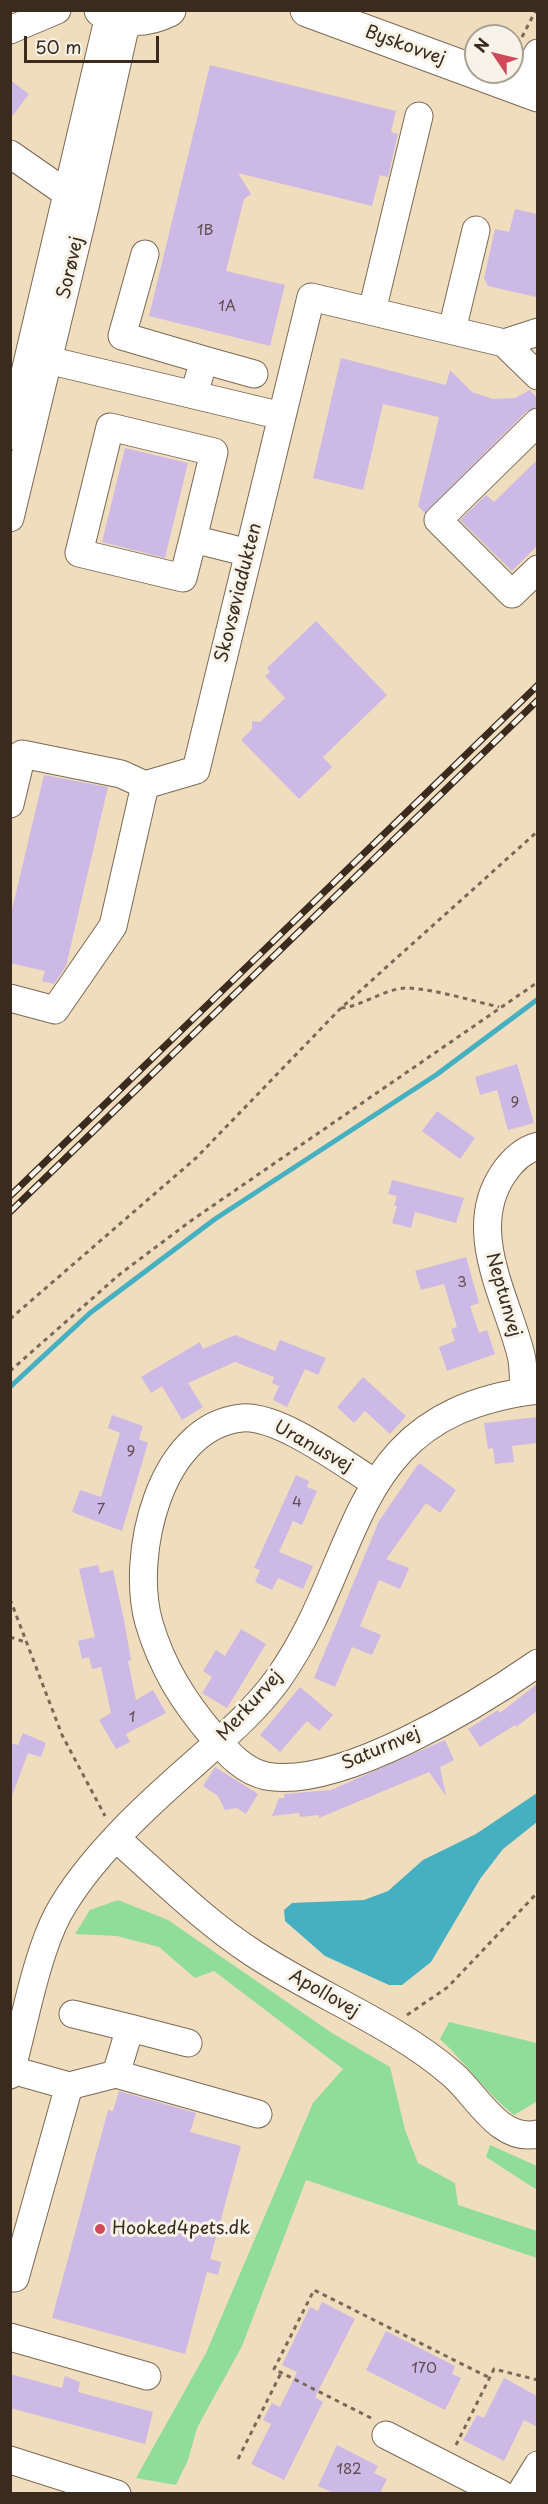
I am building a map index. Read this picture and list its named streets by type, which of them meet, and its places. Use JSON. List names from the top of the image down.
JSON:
{
  "streets": {
    "main road": ["Byskovvej"],
    "street": [
      "Sorøvej",
      "Skovsøviadukten",
      "Neptunvej",
      "Uranusvej",
      "Merkurvej",
      "Saturnvej",
      "Apollovej"
    ]
  },
  "crossings": [
    ["Neptunvej", "Merkurvej"],
    ["Uranusvej", "Merkurvej"],
    ["Uranusvej", "Saturnvej"],
    ["Merkurvej", "Saturnvej"],
    ["Merkurvej", "Apollovej"]
  ],
  "places": ["Hooked4pets.dk"],
  "house_numbers": [
    "1B",
    "1A",
    "9",
    "3",
    "9",
    "4",
    "7",
    "1",
    "170",
    "182"
  ],
  "scale_bar": "50 m",
  "north": "top left"
}
